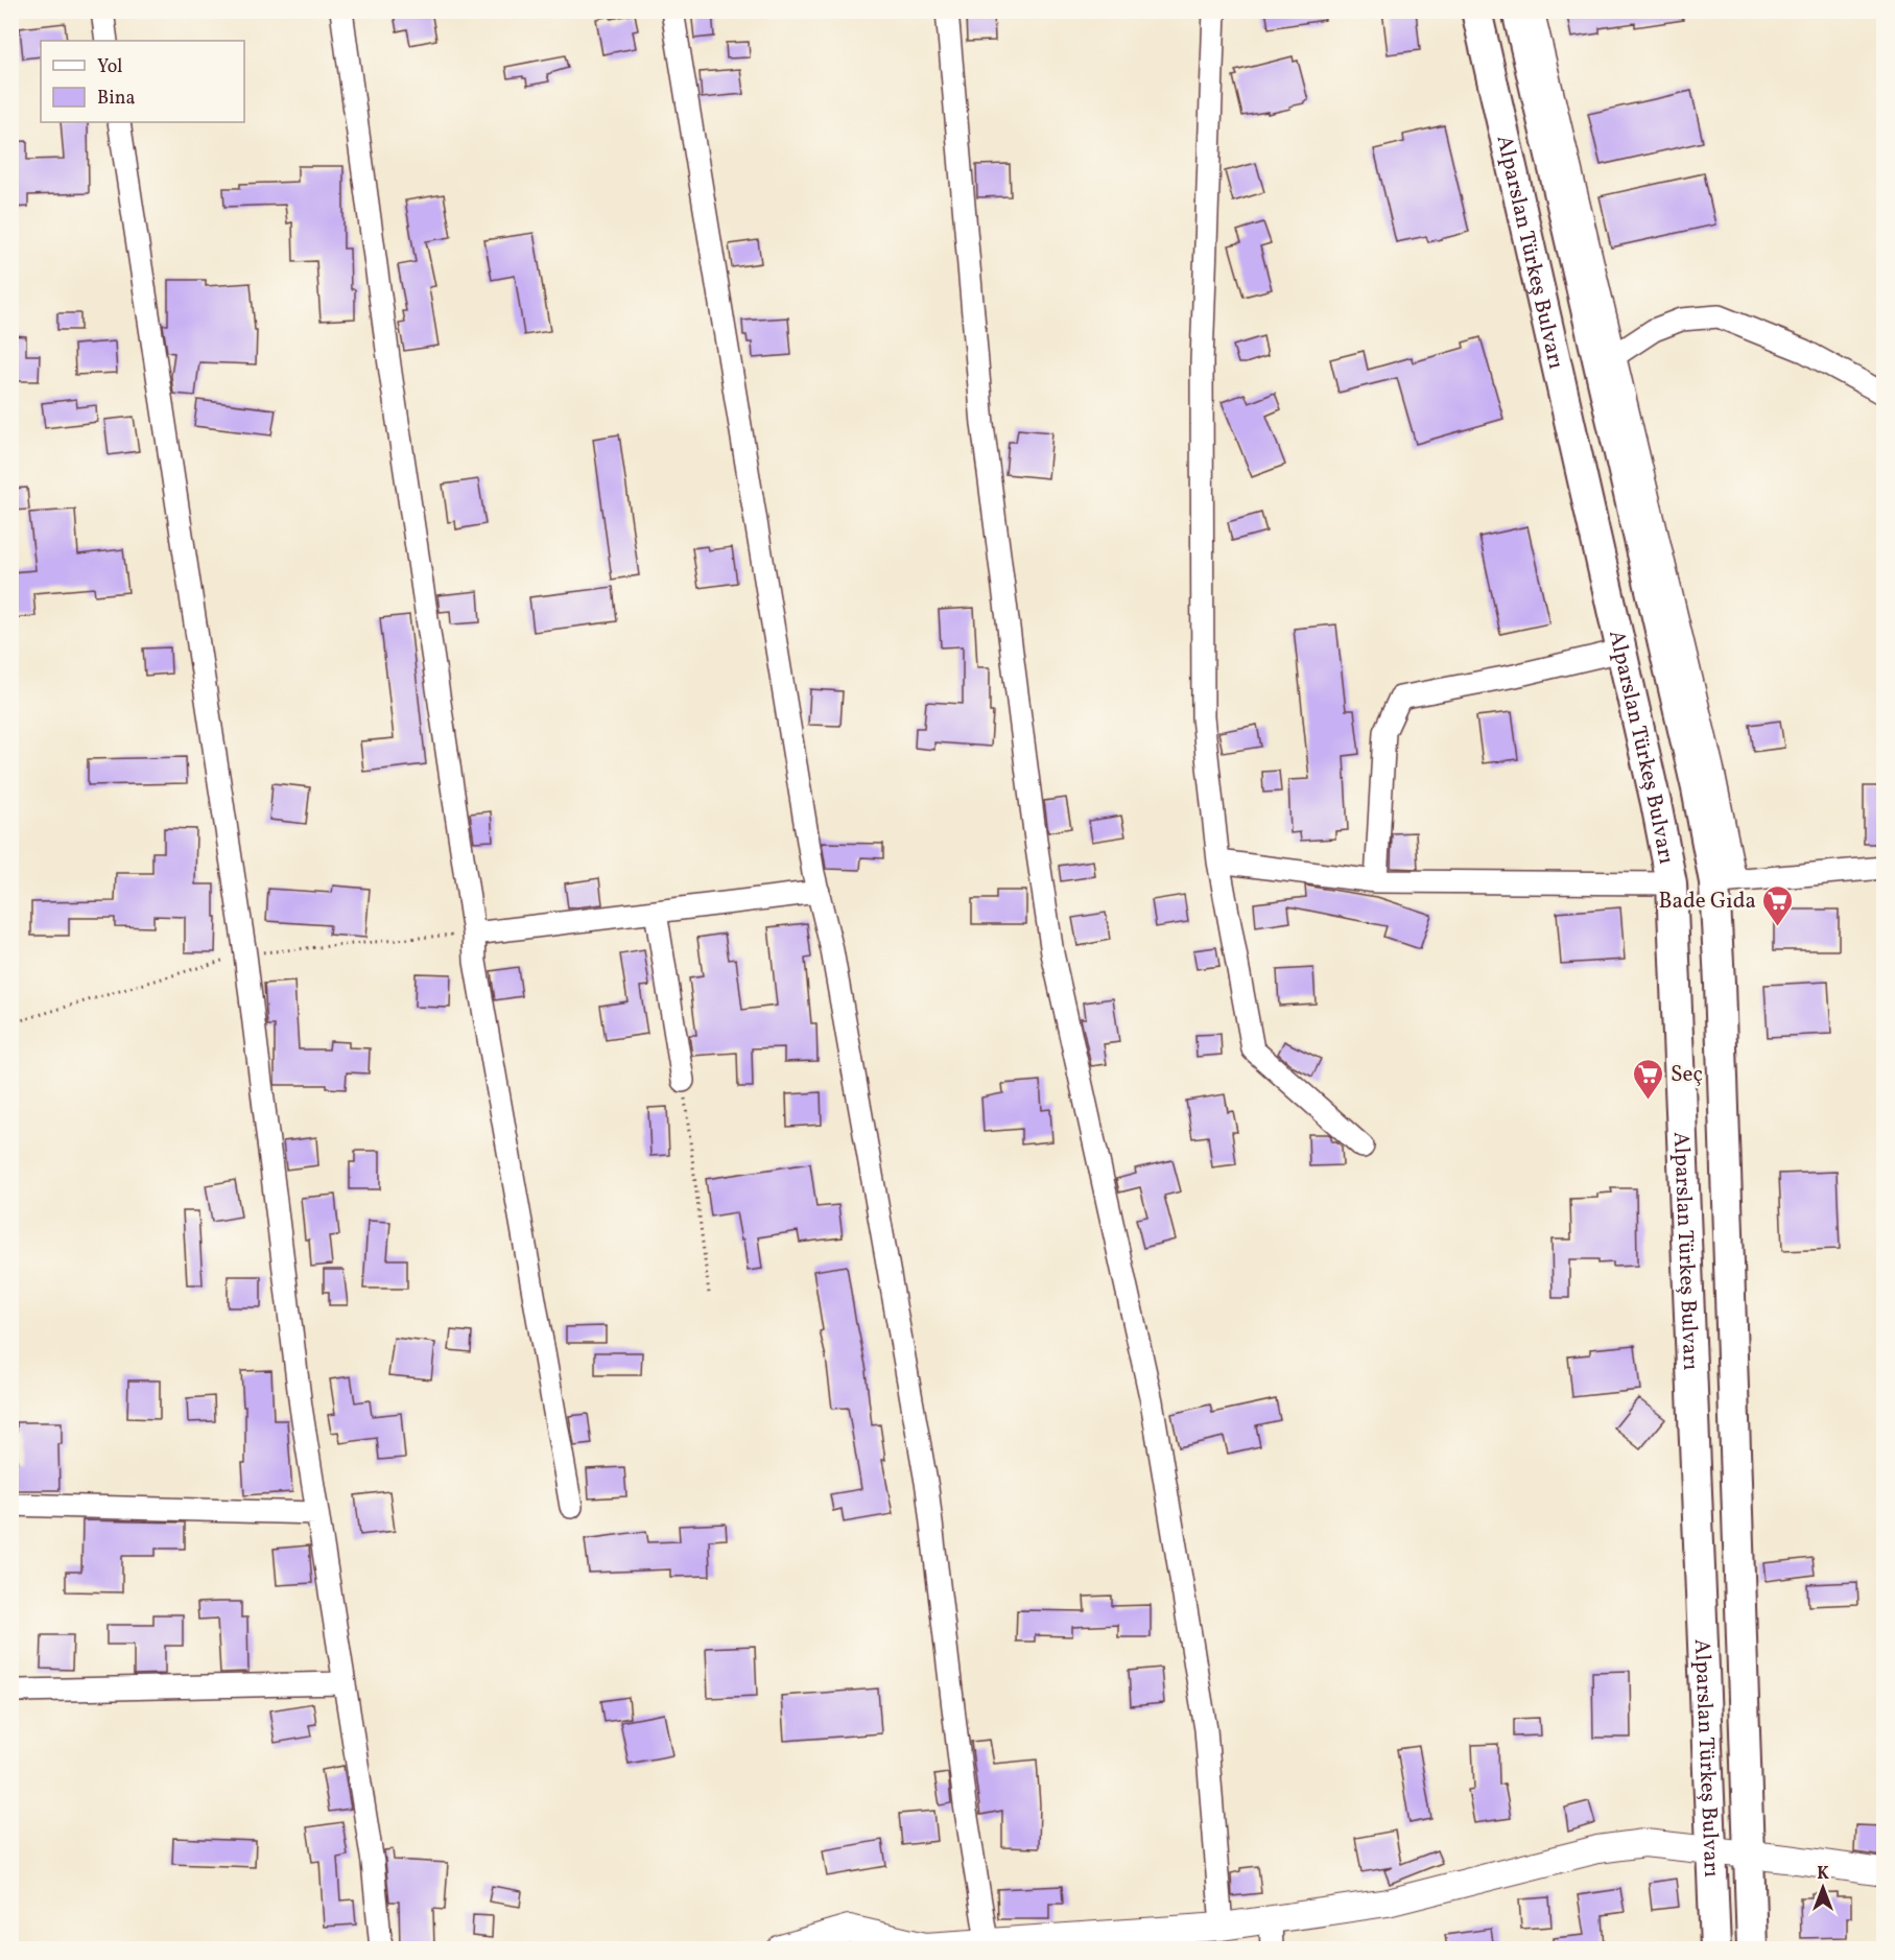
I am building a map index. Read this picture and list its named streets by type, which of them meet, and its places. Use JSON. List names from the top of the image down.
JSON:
{
  "streets": {
    "main road": ["Alparslan Türkeş Bulvarı"]
  },
  "places": {
    "supermarket": ["Bade Gıda", "Seç"]
  },
  "legend": ["Yol", "Bina"],
  "north": "top"
}
